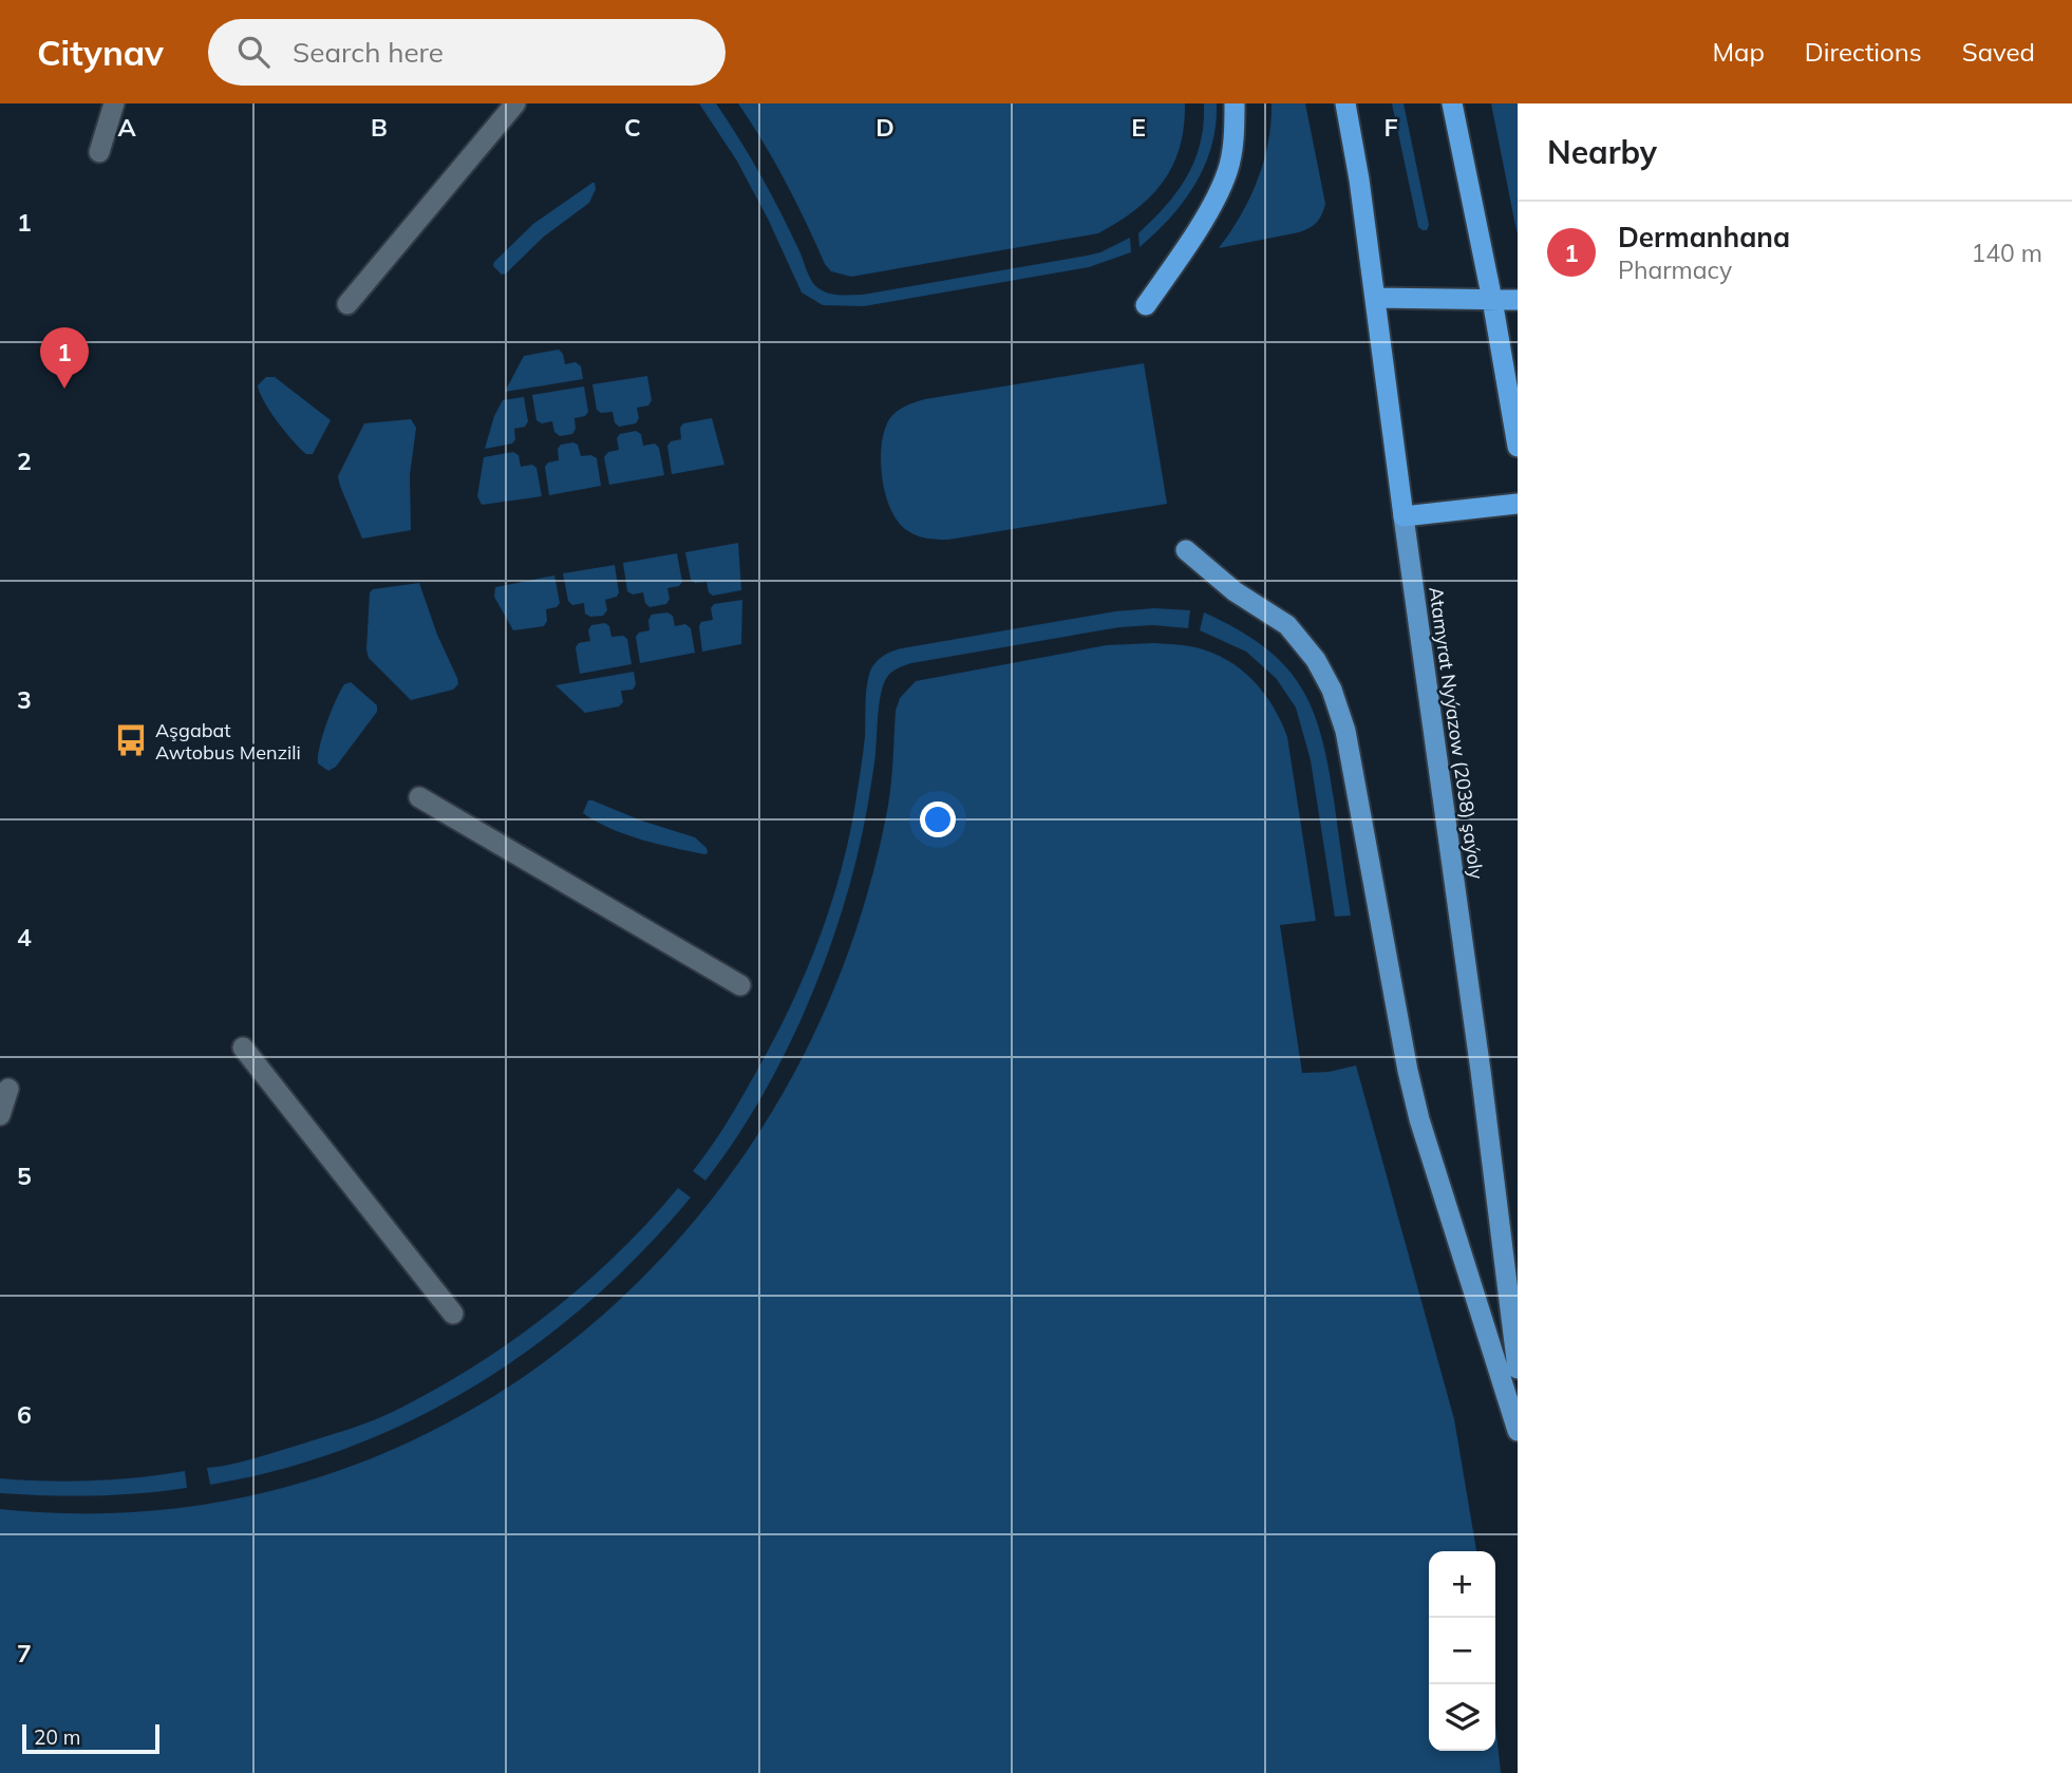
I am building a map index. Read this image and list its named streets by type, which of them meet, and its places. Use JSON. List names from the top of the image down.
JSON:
{
  "streets": {
    "highway": ["Atamyrat Nyýazow (2038) şaýoly"]
  },
  "places": {
    "bus stop": ["Aşgabat Awtobus Menzili"]
  },
  "scale_bar": "20 m",
  "page": {
    "header": "Citynav",
    "search": "Search here",
    "nav": ["Map", "Directions", "Saved"],
    "heading": "Nearby",
    "list": [
      {
        "mark": "1",
        "name": "Dermanhana",
        "note": "Pharmacy",
        "value": "140 m"
      }
    ],
    "pins": "1",
    "map_buttons": ["+", "−"],
    "scale": "20 m"
  },
  "grid": {
    "columns": [
      "A",
      "B",
      "C",
      "D",
      "E",
      "F"
    ],
    "rows": [
      "1",
      "2",
      "3",
      "4",
      "5",
      "6",
      "7"
    ]
  }
}
